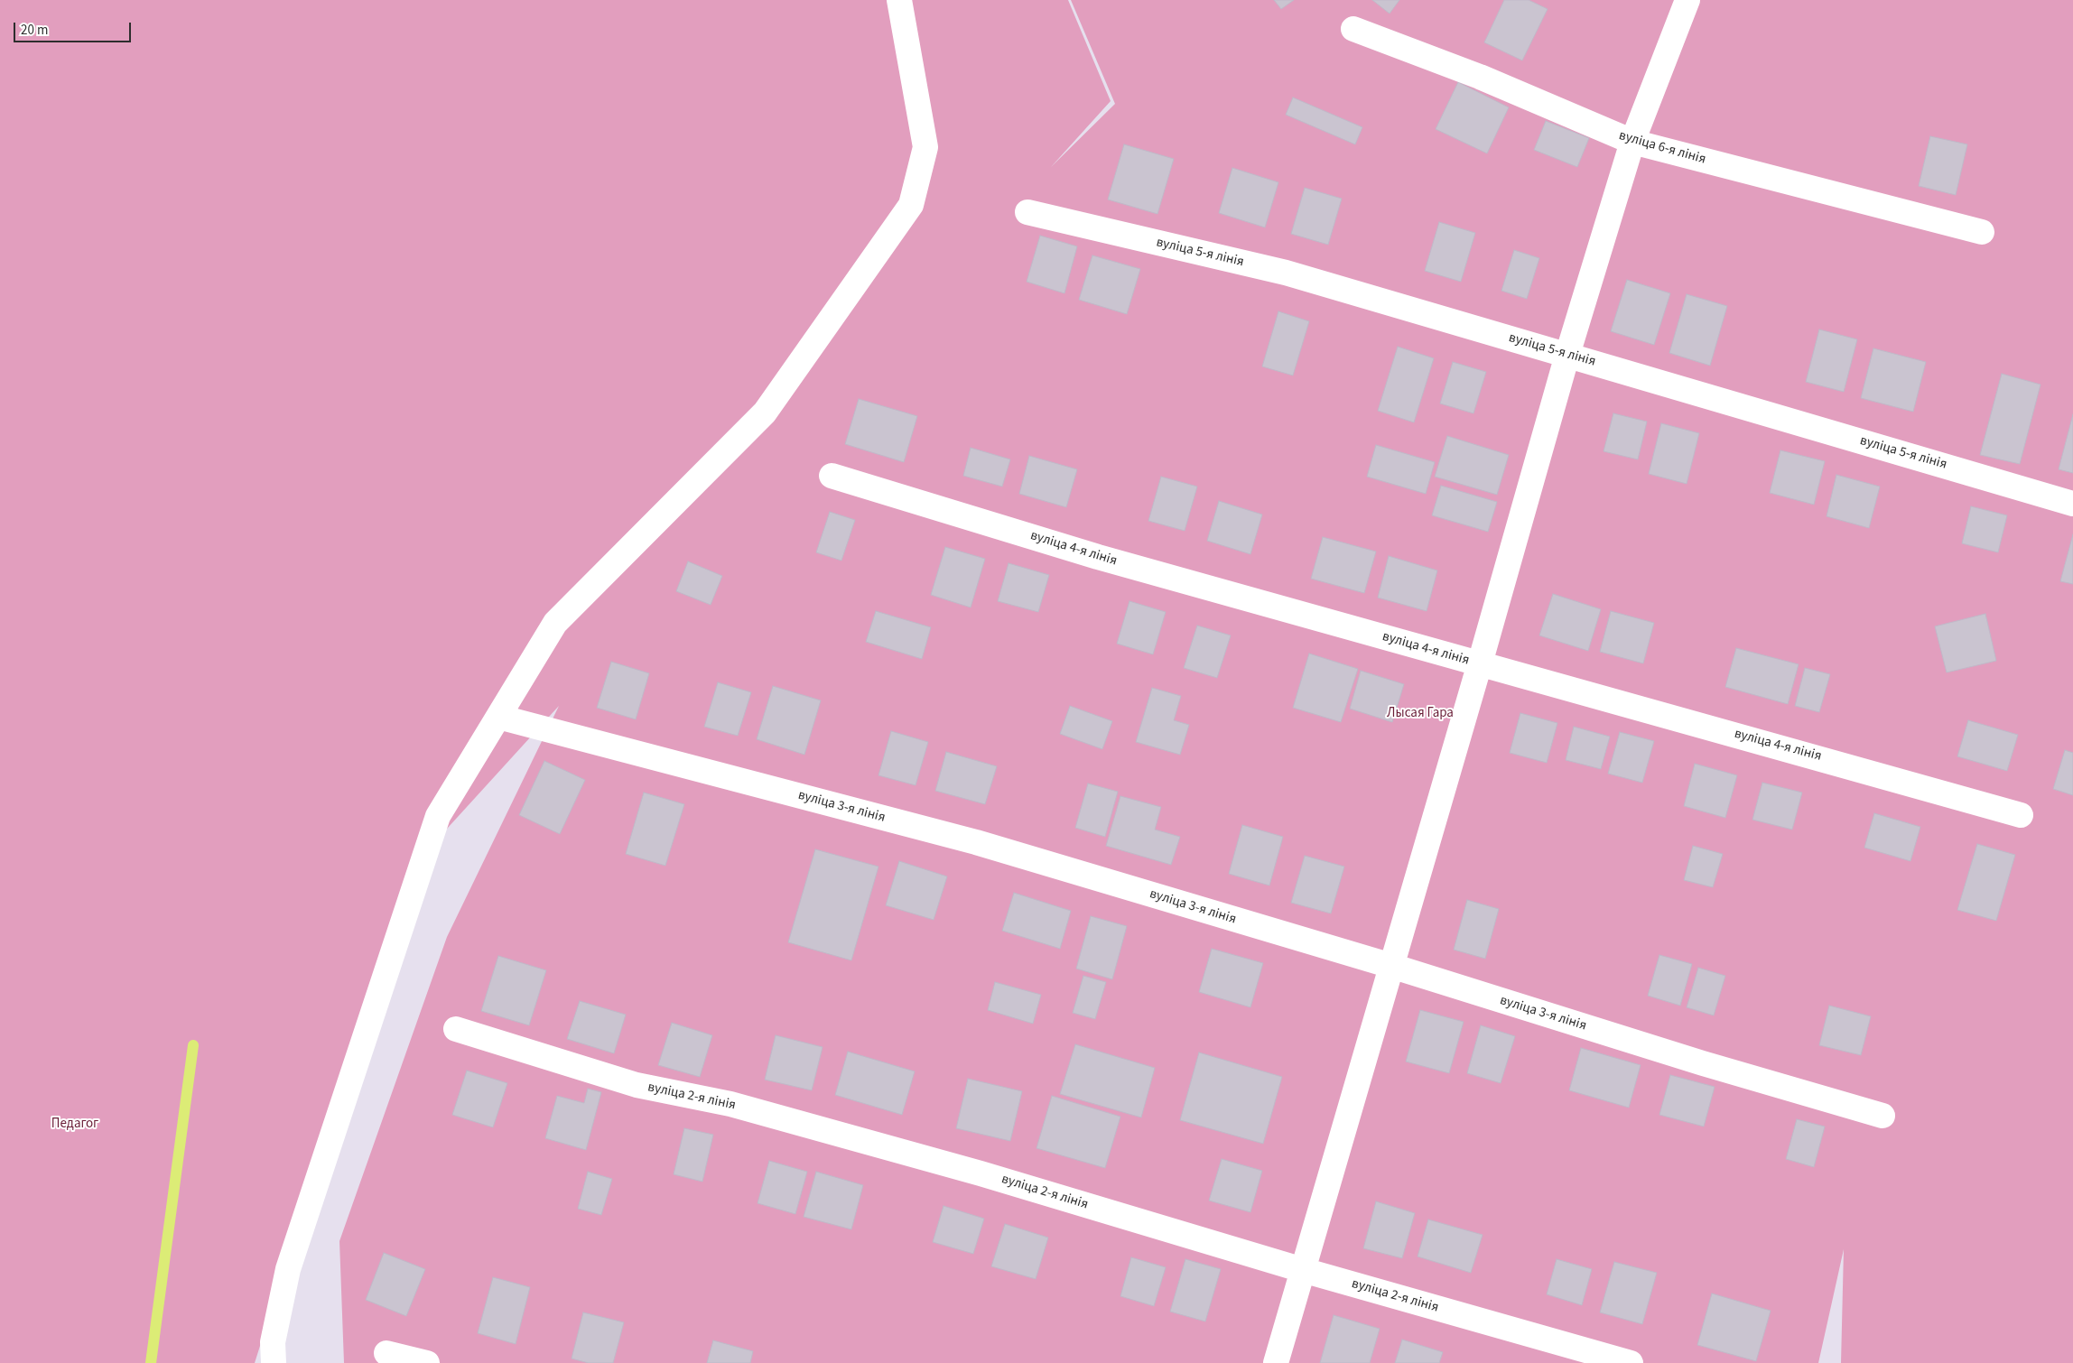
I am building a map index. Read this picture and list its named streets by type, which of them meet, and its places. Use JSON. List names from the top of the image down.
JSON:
{
  "streets": {
    "street": [
      "вуліца 6-я лінія",
      "вуліца 5-я лінія",
      "вуліца 4-я лінія",
      "вуліца 3-я лінія",
      "вуліца 2-я лінія"
    ]
  },
  "parks": ["Лысая Гара", "Педагог"],
  "scale_bar": "20 m"
}
